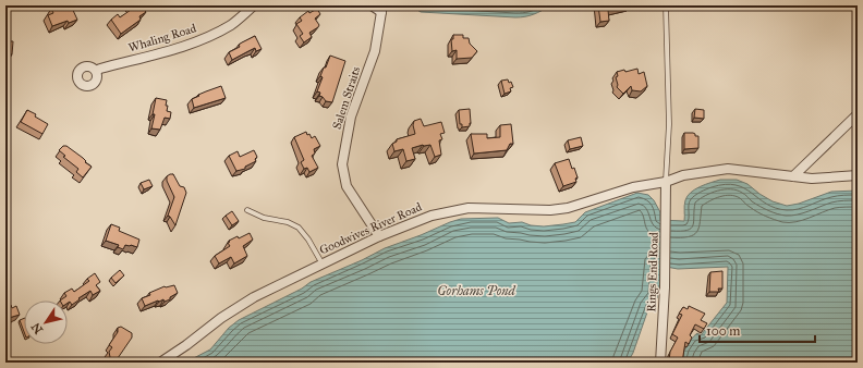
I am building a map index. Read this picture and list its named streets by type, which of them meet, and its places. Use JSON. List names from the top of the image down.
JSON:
{
  "streets": {
    "street": [
      "Whaling Road",
      "Salem Straits",
      "Goodwives River Road",
      "Rings End Road"
    ]
  },
  "crossings": [
    ["Salem Straits", "Goodwives River Road"],
    ["Goodwives River Road", "Rings End Road"]
  ],
  "water": ["Gorhams Pond"],
  "scale_bar": "100 m",
  "north": "bottom left"
}
